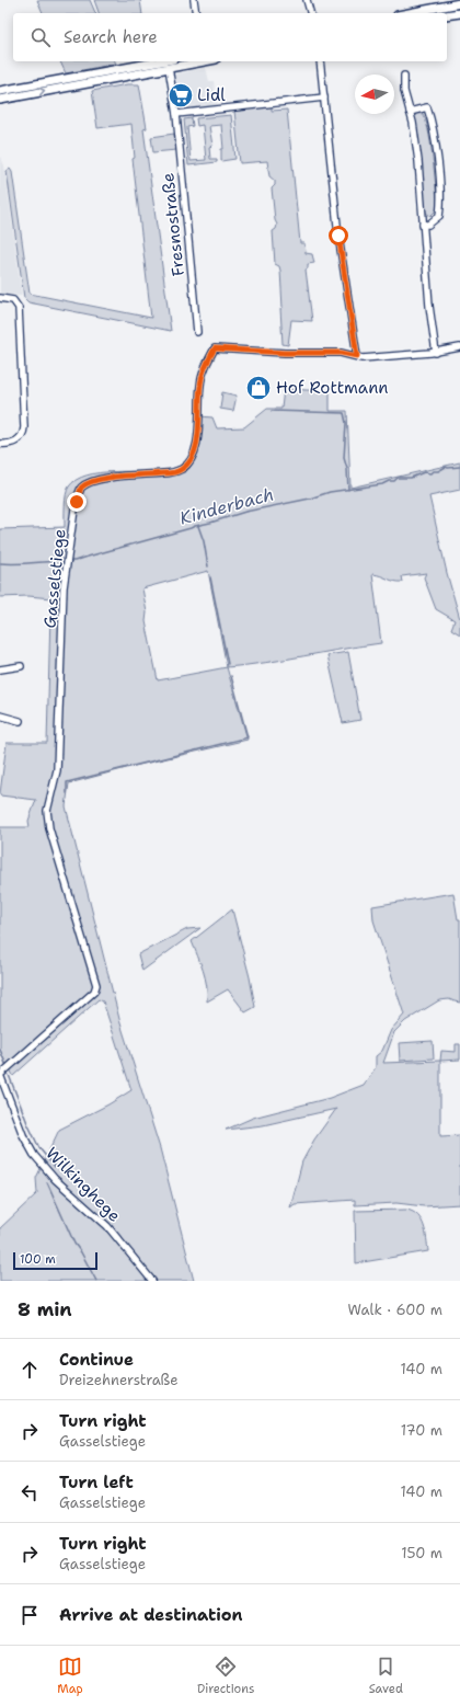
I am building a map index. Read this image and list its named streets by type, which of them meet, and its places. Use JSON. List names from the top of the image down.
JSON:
{
  "streets": {
    "street": ["Fresnostraße", "Gasselstiege", "Wilkinghege"]
  },
  "crossings": [
    ["Gasselstiege", "Wilkinghege"]
  ],
  "water": ["Kinderbach"],
  "places": {
    "supermarket": ["Lidl"],
    "shop": ["Hof Rottmann"]
  },
  "scale_bar": "100 m",
  "north": "left",
  "page": {
    "search": "Search here",
    "scale": "100 m",
    "heading": ["8 min", "Walk · 600 m"],
    "list": [
      ["Continue", "Dreizehnerstraße", "140 m"],
      ["Turn right", "Gasselstiege", "170 m"],
      ["Turn left", "Gasselstiege", "140 m"],
      ["Turn right", "Gasselstiege", "150 m"],
      "Arrive at destination"
    ],
    "nav": ["Map", "Directions", "Saved"]
  }
}
